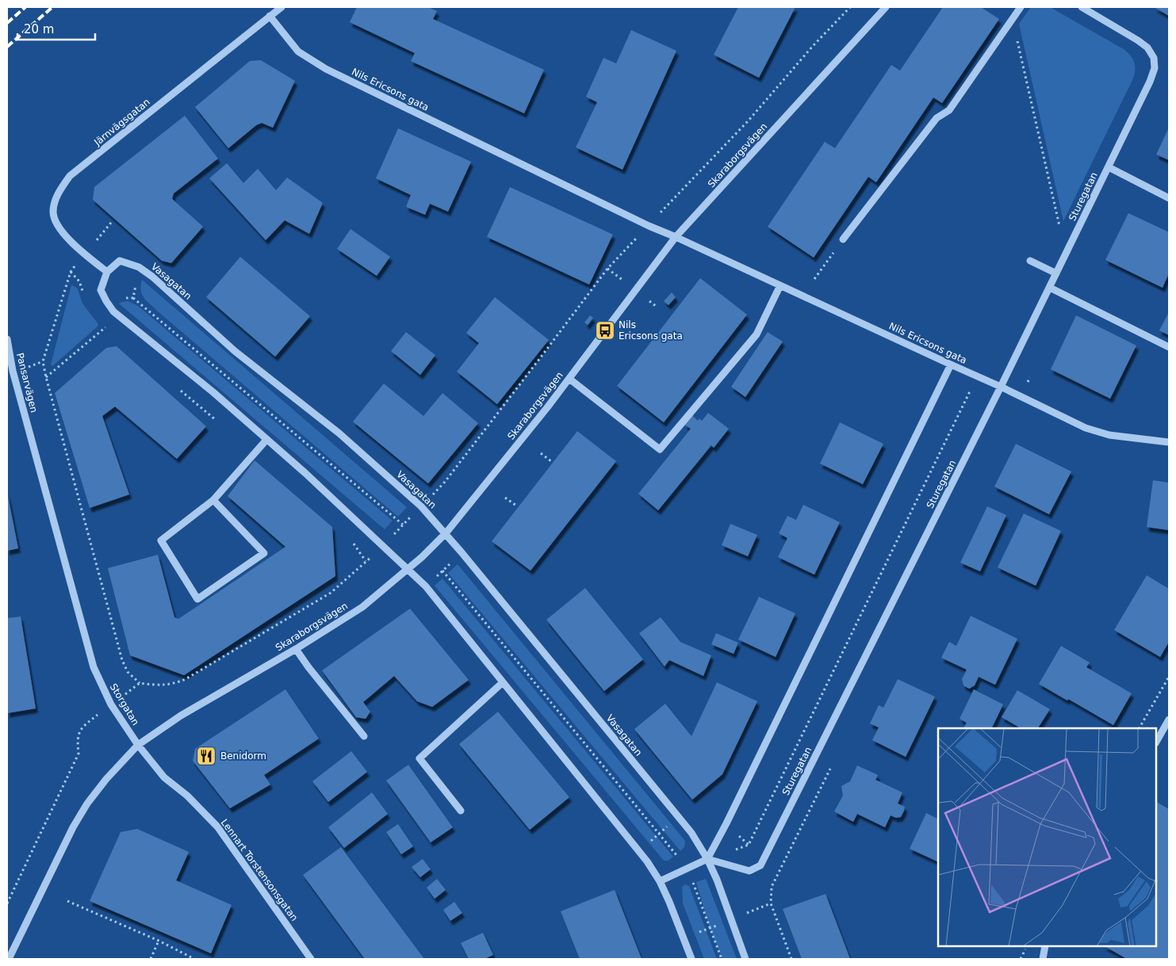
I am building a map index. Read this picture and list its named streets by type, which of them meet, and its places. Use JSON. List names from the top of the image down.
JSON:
{
  "streets": {
    "street": [
      "Nils Ericsons gata",
      "Järnvägsgatan",
      "Skaraborgsvägen",
      "Sturegatan",
      "Vasagatan",
      "Pansarvägen",
      "Storgatan",
      "Lennart Torstensonsgatan"
    ]
  },
  "crossings": [
    ["Nils Ericsons gata", "Järnvägsgatan"],
    ["Nils Ericsons gata", "Skaraborgsvägen"],
    ["Nils Ericsons gata", "Sturegatan"],
    ["Järnvägsgatan", "Vasagatan"],
    ["Skaraborgsvägen", "Vasagatan"],
    ["Skaraborgsvägen", "Storgatan"],
    ["Skaraborgsvägen", "Lennart Torstensonsgatan"],
    ["Pansarvägen", "Storgatan"],
    ["Storgatan", "Lennart Torstensonsgatan"]
  ],
  "places": {
    "bus stop": ["Nils Ericsons gata"],
    "restaurant": ["Benidorm"]
  },
  "scale_bar": "20 m"
}
